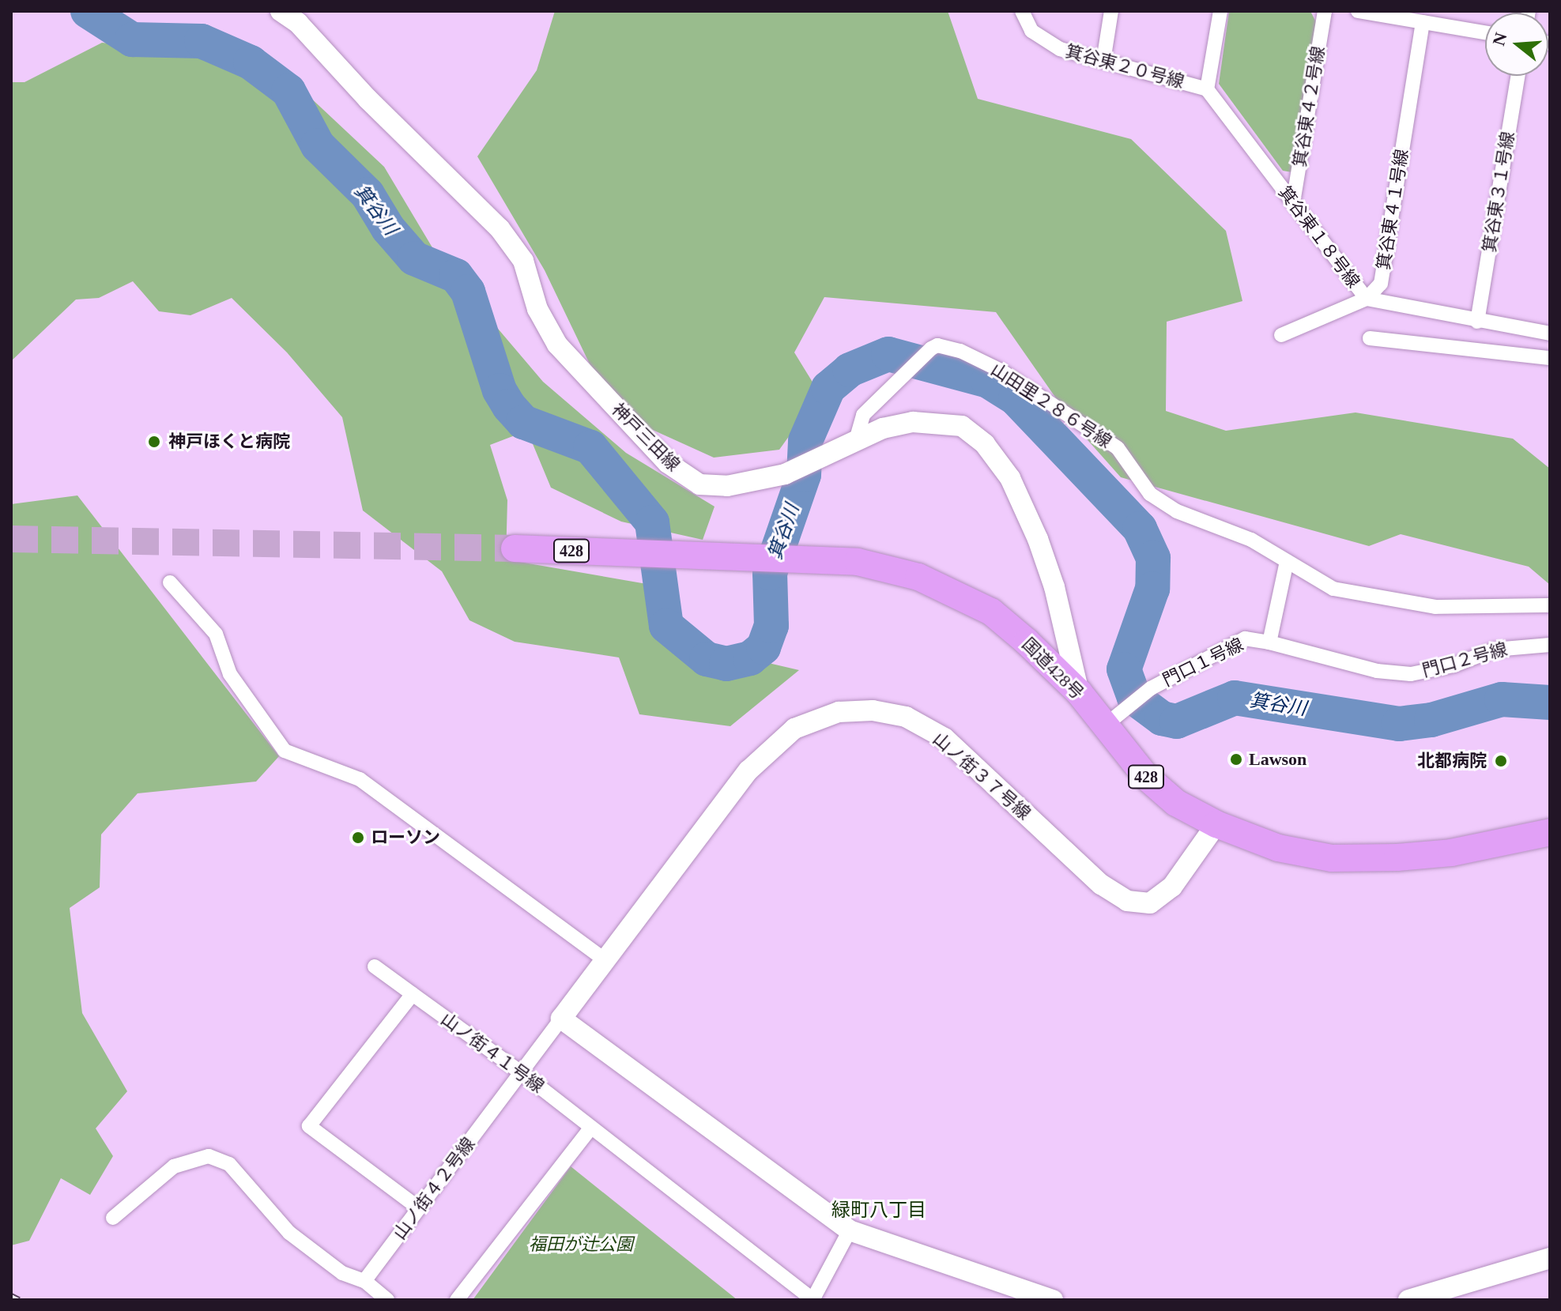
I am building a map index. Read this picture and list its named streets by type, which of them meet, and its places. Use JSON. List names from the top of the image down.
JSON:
{
  "streets": {
    "highway": ["428", "国道428号"],
    "street": [
      "箕谷東２０号線",
      "箕谷東４２号線",
      "箕谷東３１号線",
      "箕谷東４１号線",
      "箕谷東１８号線",
      "山田里２８６号線",
      "神戸三田線",
      "門口２号線",
      "門口１号線",
      "山ノ街３７号線",
      "山ノ街４１号線",
      "山ノ街４２号線"
    ]
  },
  "crossings": [
    ["箕谷東２０号線", "箕谷東１８号線"],
    ["箕谷東４２号線", "箕谷東１８号線"],
    ["箕谷東３１号線", "箕谷東１８号線"],
    ["箕谷東４１号線", "箕谷東１８号線"],
    ["山田里２８６号線", "神戸三田線"],
    ["山田里２８６号線", "門口１号線"],
    ["神戸三田線", "国道428号"],
    ["門口２号線", "門口１号線"],
    ["門口１号線", "国道428号"],
    ["国道428号", "山ノ街３７号線"],
    ["山ノ街３７号線", "山ノ街４１号線"],
    ["山ノ街３７号線", "山ノ街４２号線"],
    ["山ノ街４１号線", "山ノ街４２号線"]
  ],
  "districts": ["緑町八丁目"],
  "water": ["箕谷川"],
  "parks": ["福田が辻公園"],
  "places": [
    "神戸ほくと病院",
    "Lawson",
    "北都病院",
    "ローソン"
  ],
  "north": "left"
}
